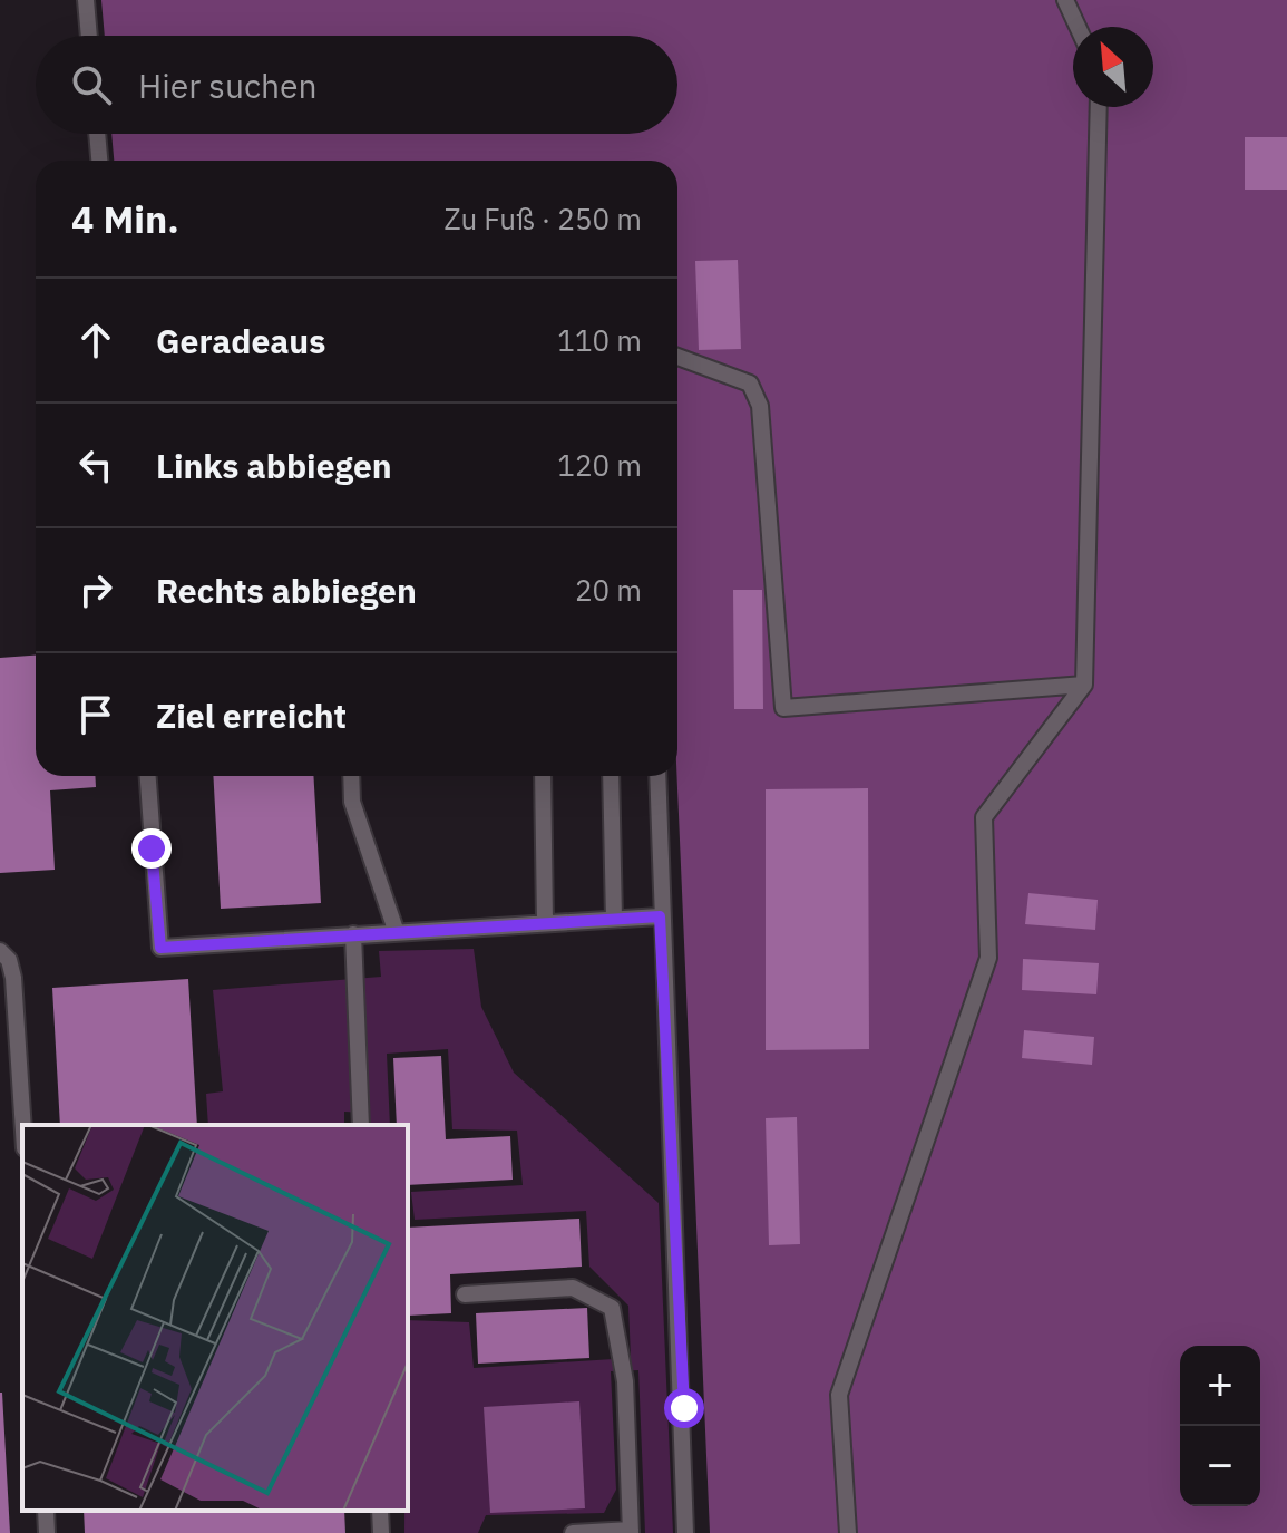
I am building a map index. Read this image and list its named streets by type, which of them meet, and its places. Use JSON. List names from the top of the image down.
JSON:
{
  "north": "top left",
  "page": {
    "search": "Hier suchen",
    "heading": ["4 Min.", "Zu Fuß · 250 m"],
    "list": [
      ["Geradeaus", "110 m"],
      ["Links abbiegen", "120 m"],
      ["Rechts abbiegen", "20 m"],
      "Ziel erreicht"
    ],
    "map_buttons": ["+", "−"]
  }
}
